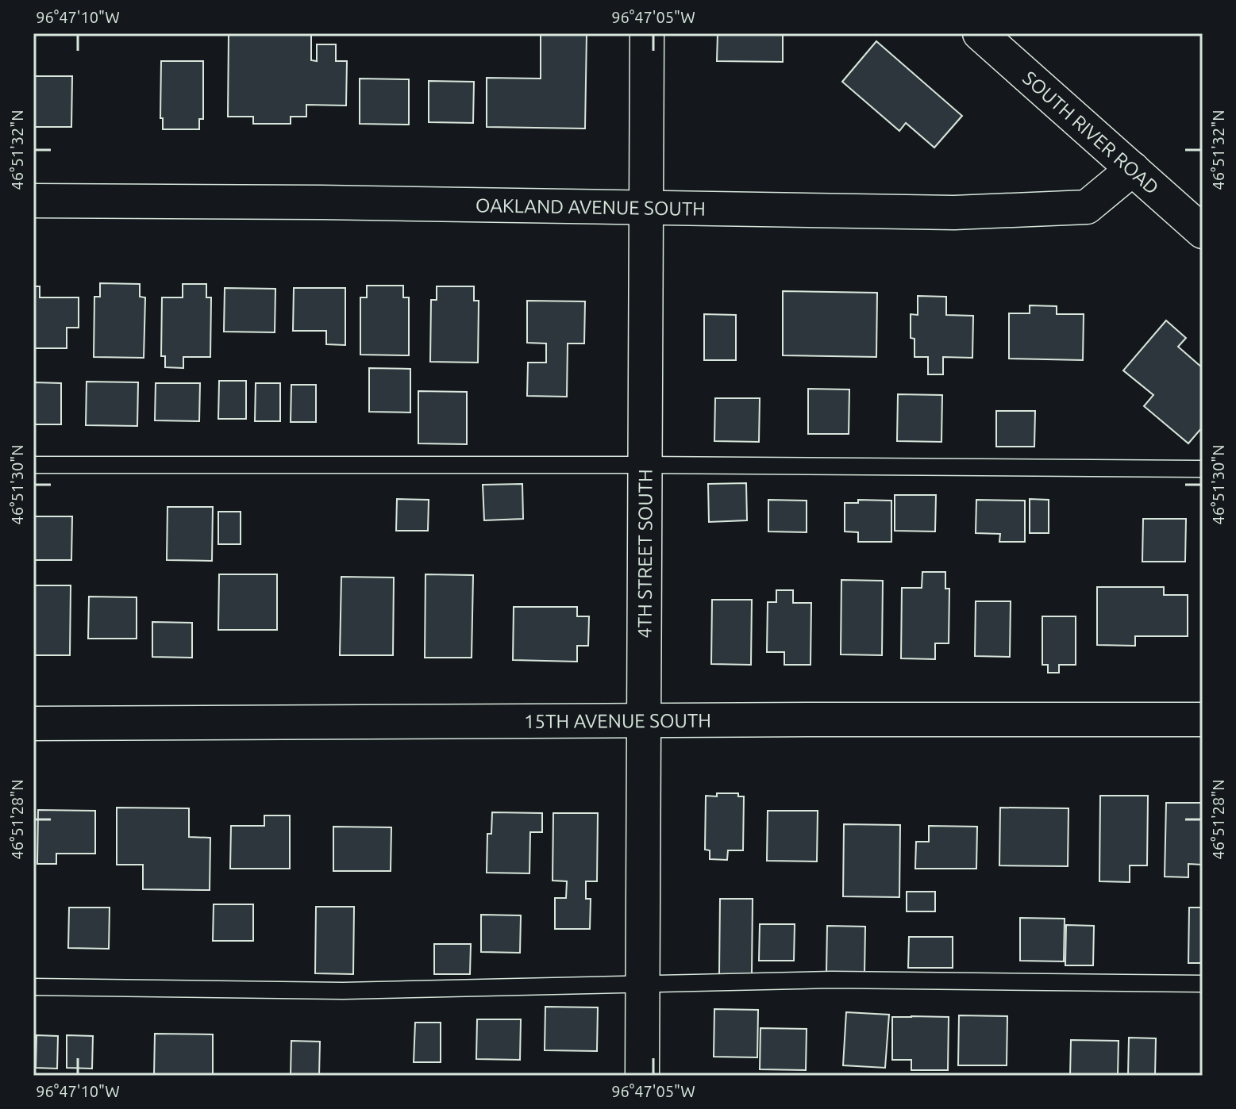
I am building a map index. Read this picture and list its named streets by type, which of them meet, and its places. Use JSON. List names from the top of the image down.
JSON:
{
  "streets": {
    "street": [
      "SOUTH RIVER ROAD",
      "OAKLAND AVENUE SOUTH",
      "4TH STREET SOUTH",
      "15TH AVENUE SOUTH"
    ]
  },
  "crossings": [
    ["SOUTH RIVER ROAD", "OAKLAND AVENUE SOUTH"],
    ["OAKLAND AVENUE SOUTH", "4TH STREET SOUTH"],
    ["4TH STREET SOUTH", "15TH AVENUE SOUTH"]
  ],
  "coordinates": [
    "96°47'10\"W",
    "96°47'05\"W",
    "46°51'32\"N",
    "46°51'30\"N",
    "46°51'28\"N"
  ]
}
